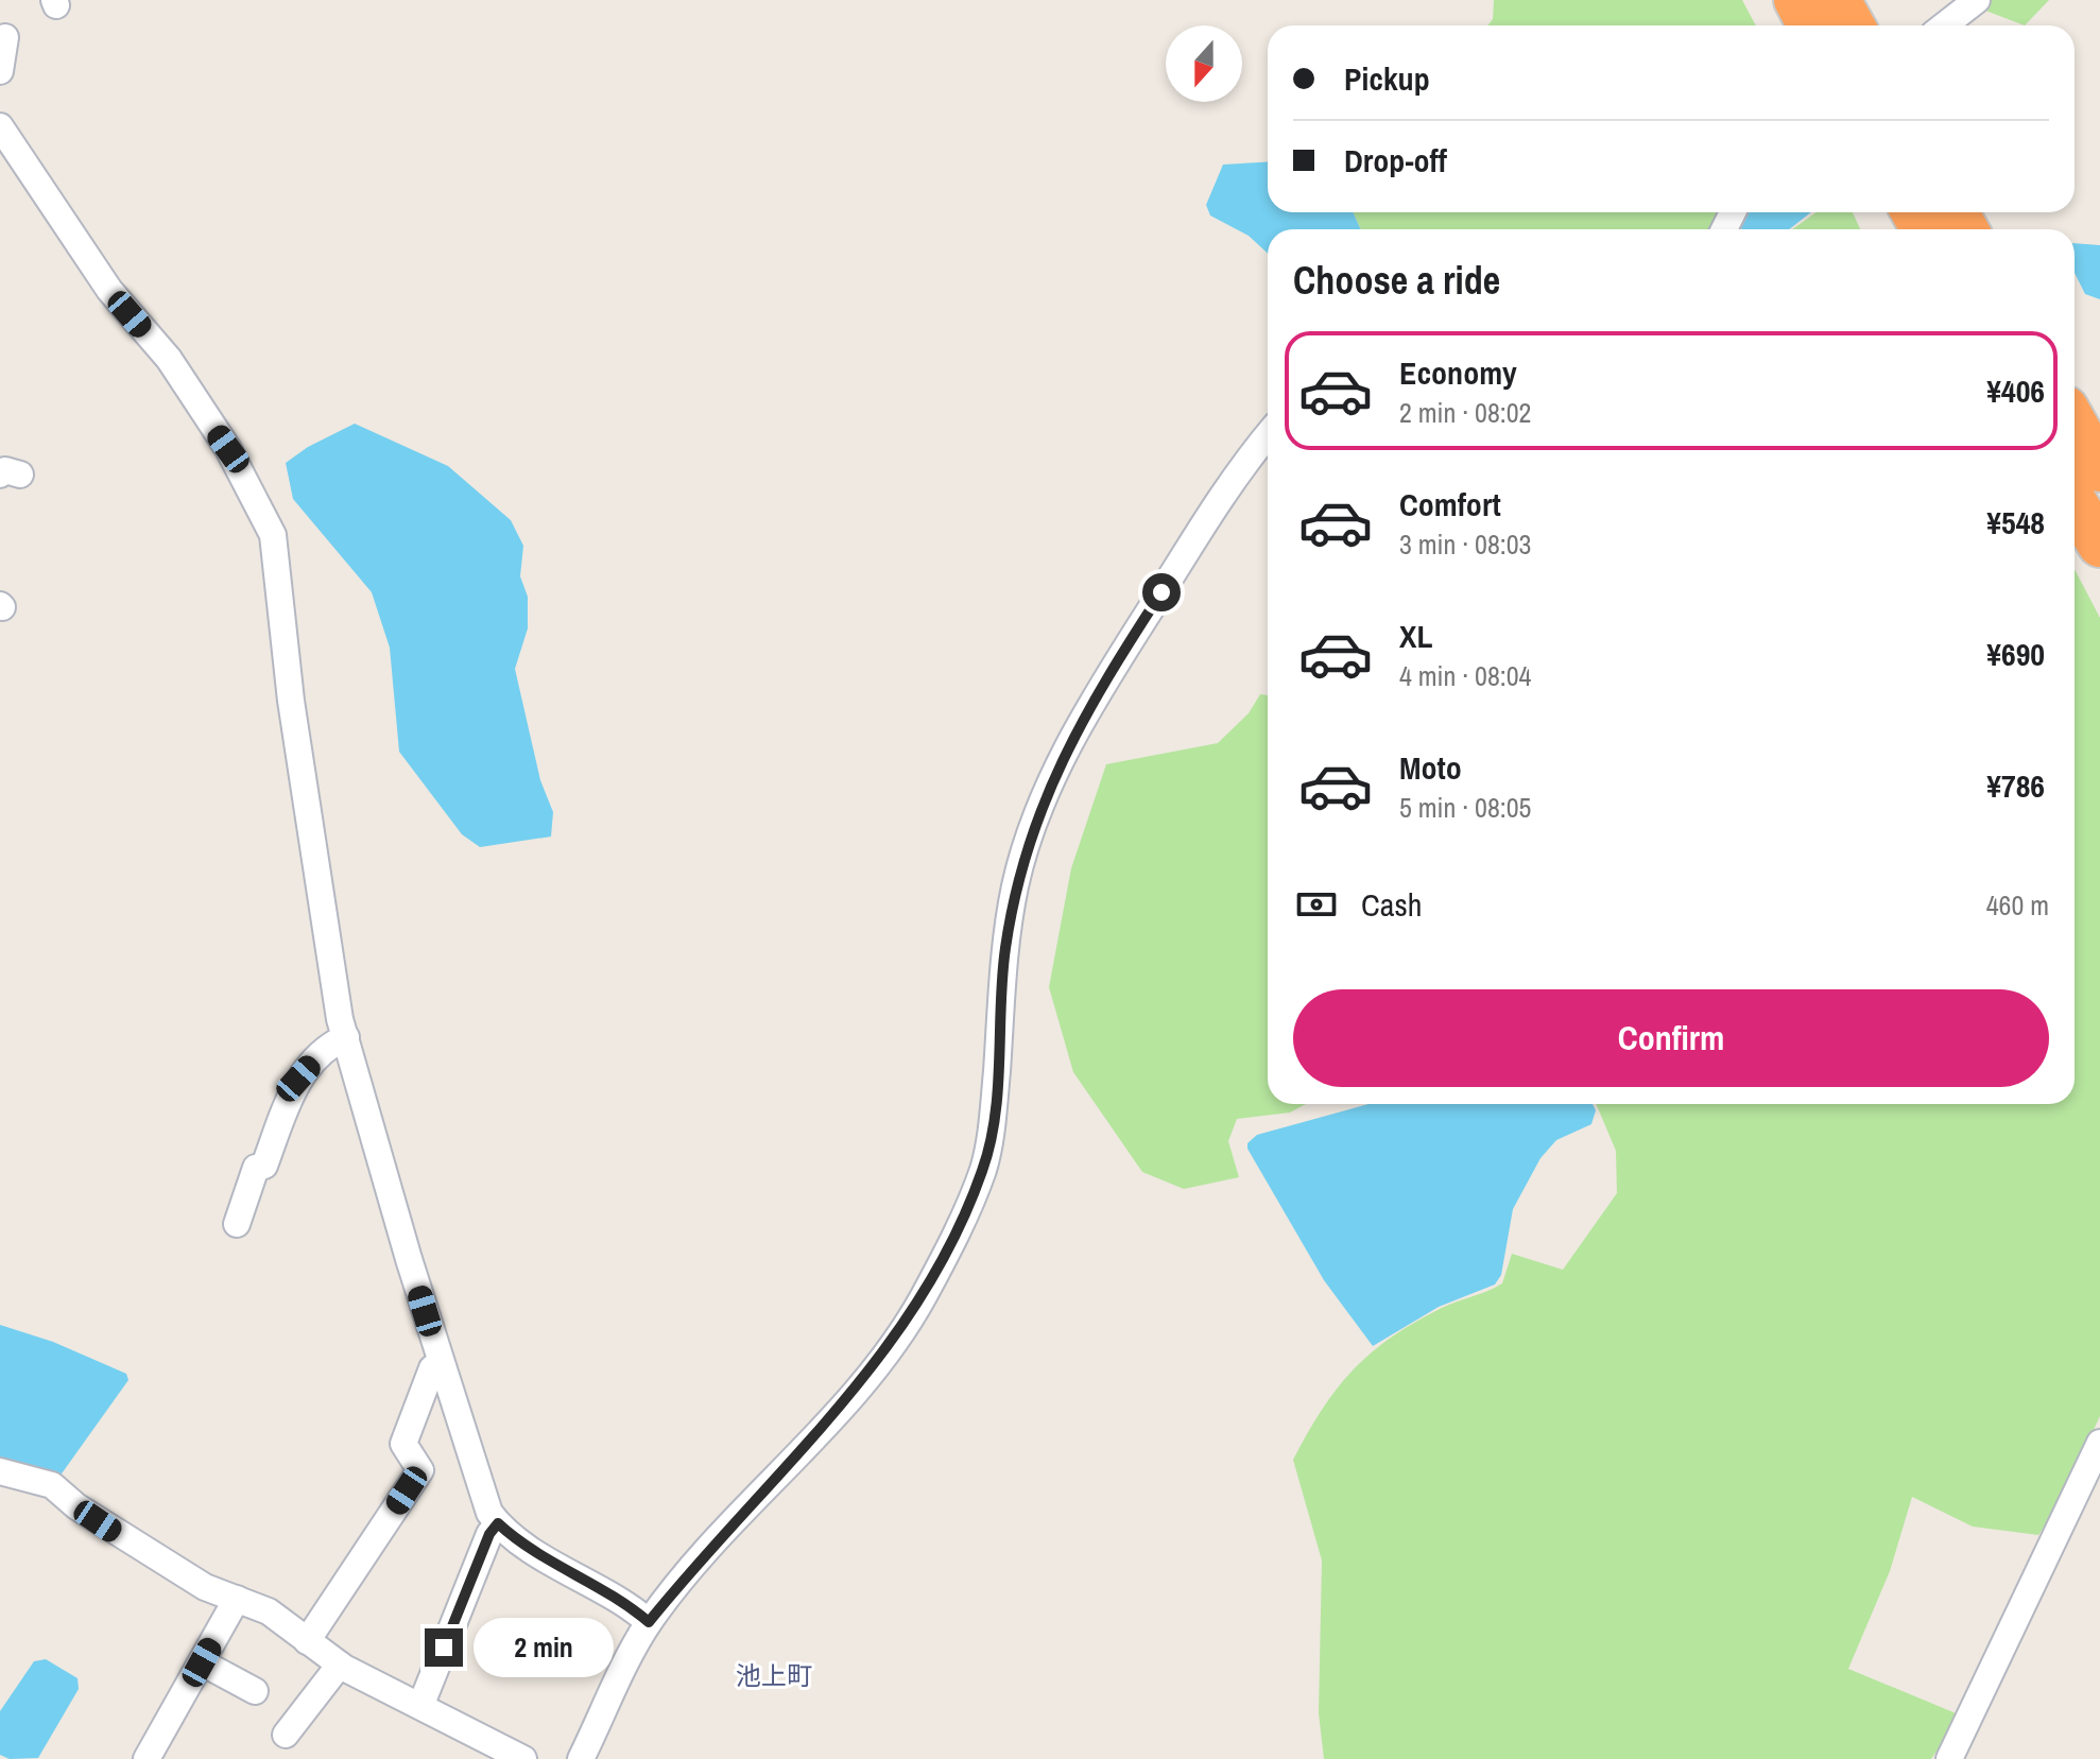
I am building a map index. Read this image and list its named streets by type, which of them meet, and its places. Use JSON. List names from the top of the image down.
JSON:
{
  "districts": ["池上町"],
  "north": "bottom",
  "page": {
    "banner": ["Pickup", "Drop-off"],
    "heading": "Choose a ride",
    "list": [
      {
        "name": "Economy",
        "note": "2 min · 08:02",
        "value": "¥406"
      },
      {
        "name": "Comfort",
        "note": "3 min · 08:03",
        "value": "¥548"
      },
      {
        "name": "XL",
        "note": "4 min · 08:04",
        "value": "¥690"
      },
      {
        "name": "Moto",
        "note": "5 min · 08:05",
        "value": "¥786"
      }
    ],
    "pay": ["Cash", "460 m"],
    "buttons": "Confirm",
    "bubble": "2 min"
  }
}
